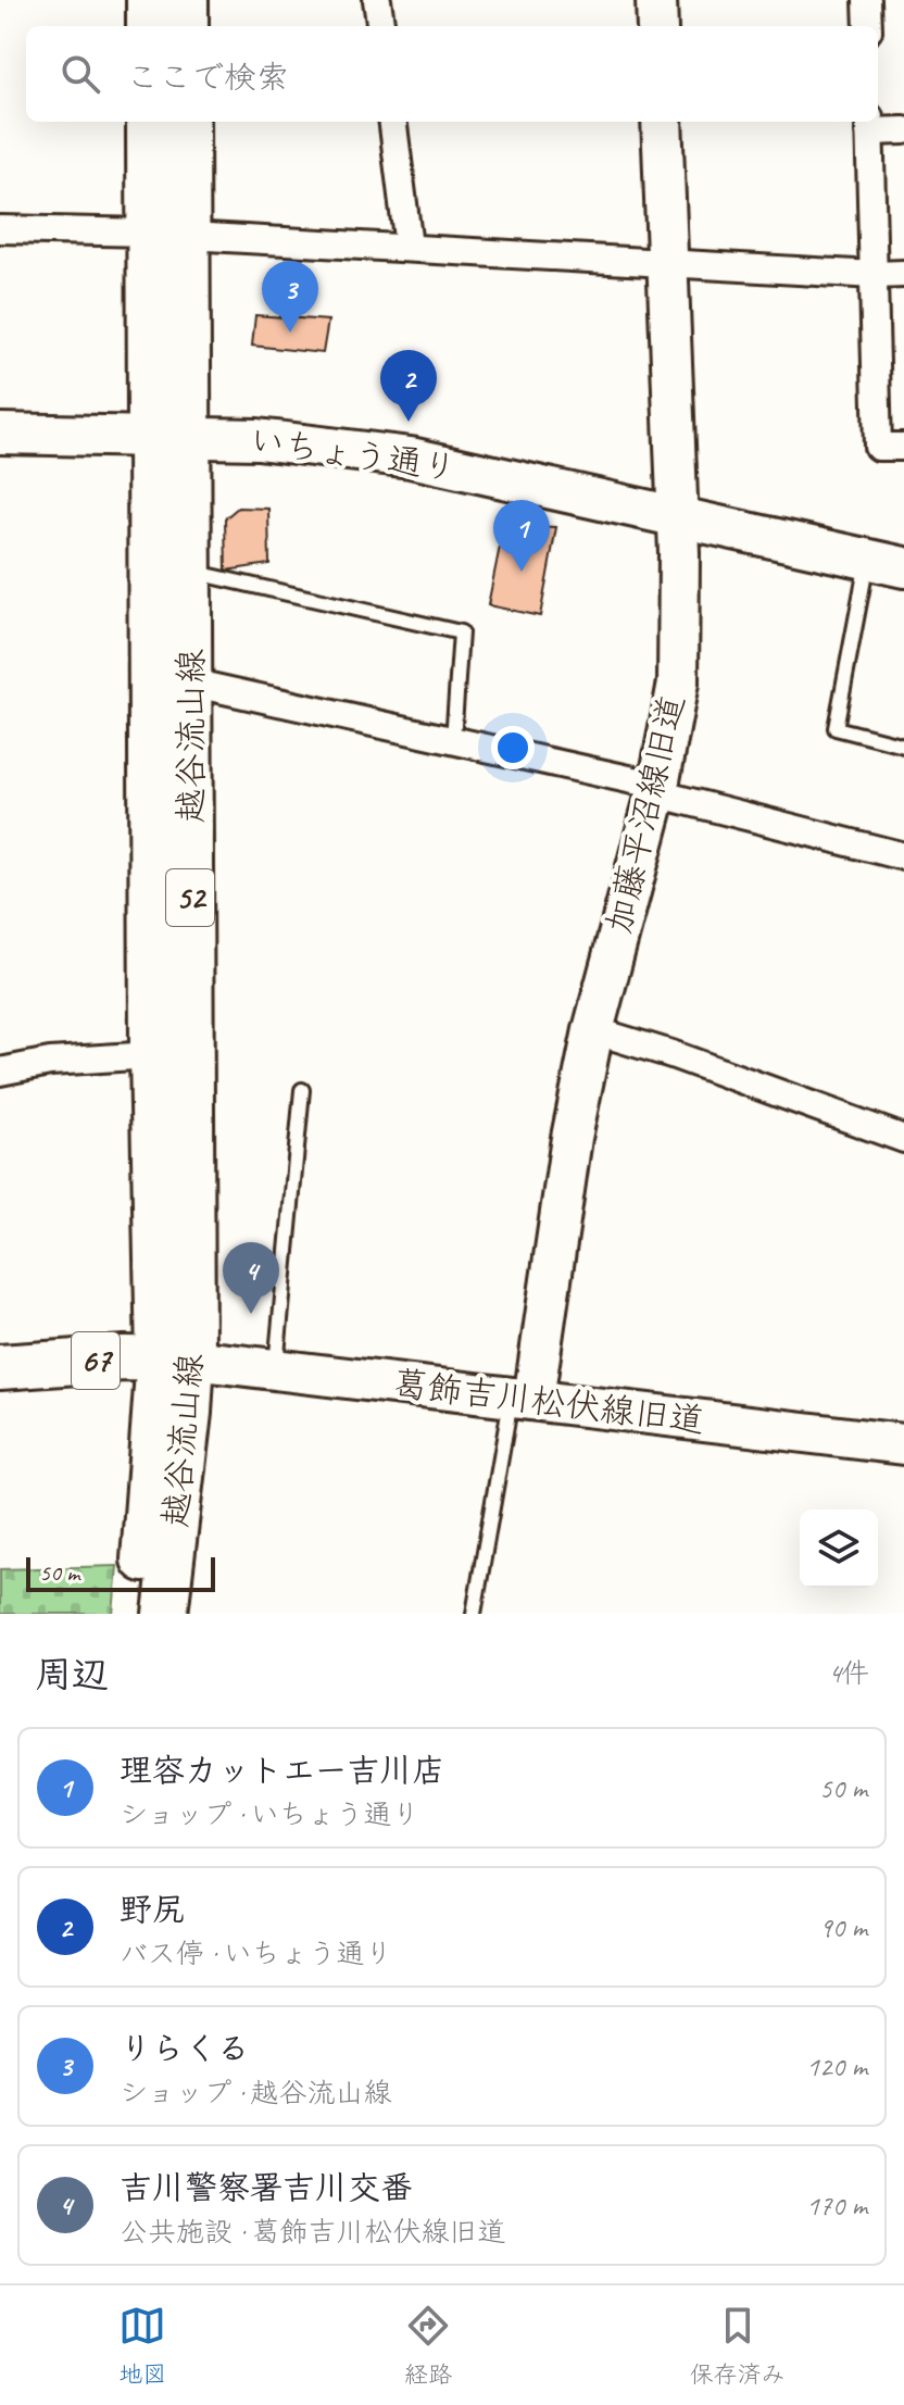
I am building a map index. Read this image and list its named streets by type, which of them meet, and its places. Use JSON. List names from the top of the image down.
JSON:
{
  "streets": {
    "main road": ["越谷流山線", "52", "67"],
    "street": ["いちょう通り", "加藤平沼線旧道", "葛飾吉川松伏線旧道"]
  },
  "crossings": [
    ["いちょう通り", "越谷流山線"],
    ["いちょう通り", "加藤平沼線旧道"],
    ["越谷流山線", "67"],
    ["越谷流山線", "葛飾吉川松伏線旧道"],
    ["加藤平沼線旧道", "葛飾吉川松伏線旧道"],
    ["67", "葛飾吉川松伏線旧道"]
  ],
  "scale_bar": "50 m",
  "page": {
    "search": "ここで検索",
    "pins": [
      "3",
      "2",
      "1",
      "4"
    ],
    "scale": "50 m",
    "heading": ["周辺", "4件"],
    "list": [
      {
        "mark": "1",
        "name": "理容カットエー吉川店",
        "note": "ショップ · いちょう通り",
        "value": "50 m"
      },
      {
        "mark": "2",
        "name": "野尻",
        "note": "バス停 · いちょう通り",
        "value": "90 m"
      },
      {
        "mark": "3",
        "name": "りらくる",
        "note": "ショップ · 越谷流山線",
        "value": "120 m"
      },
      {
        "mark": "4",
        "name": "吉川警察署吉川交番",
        "note": "公共施設 · 葛飾吉川松伏線旧道",
        "value": "170 m"
      }
    ],
    "nav": ["地図", "経路", "保存済み"]
  }
}
